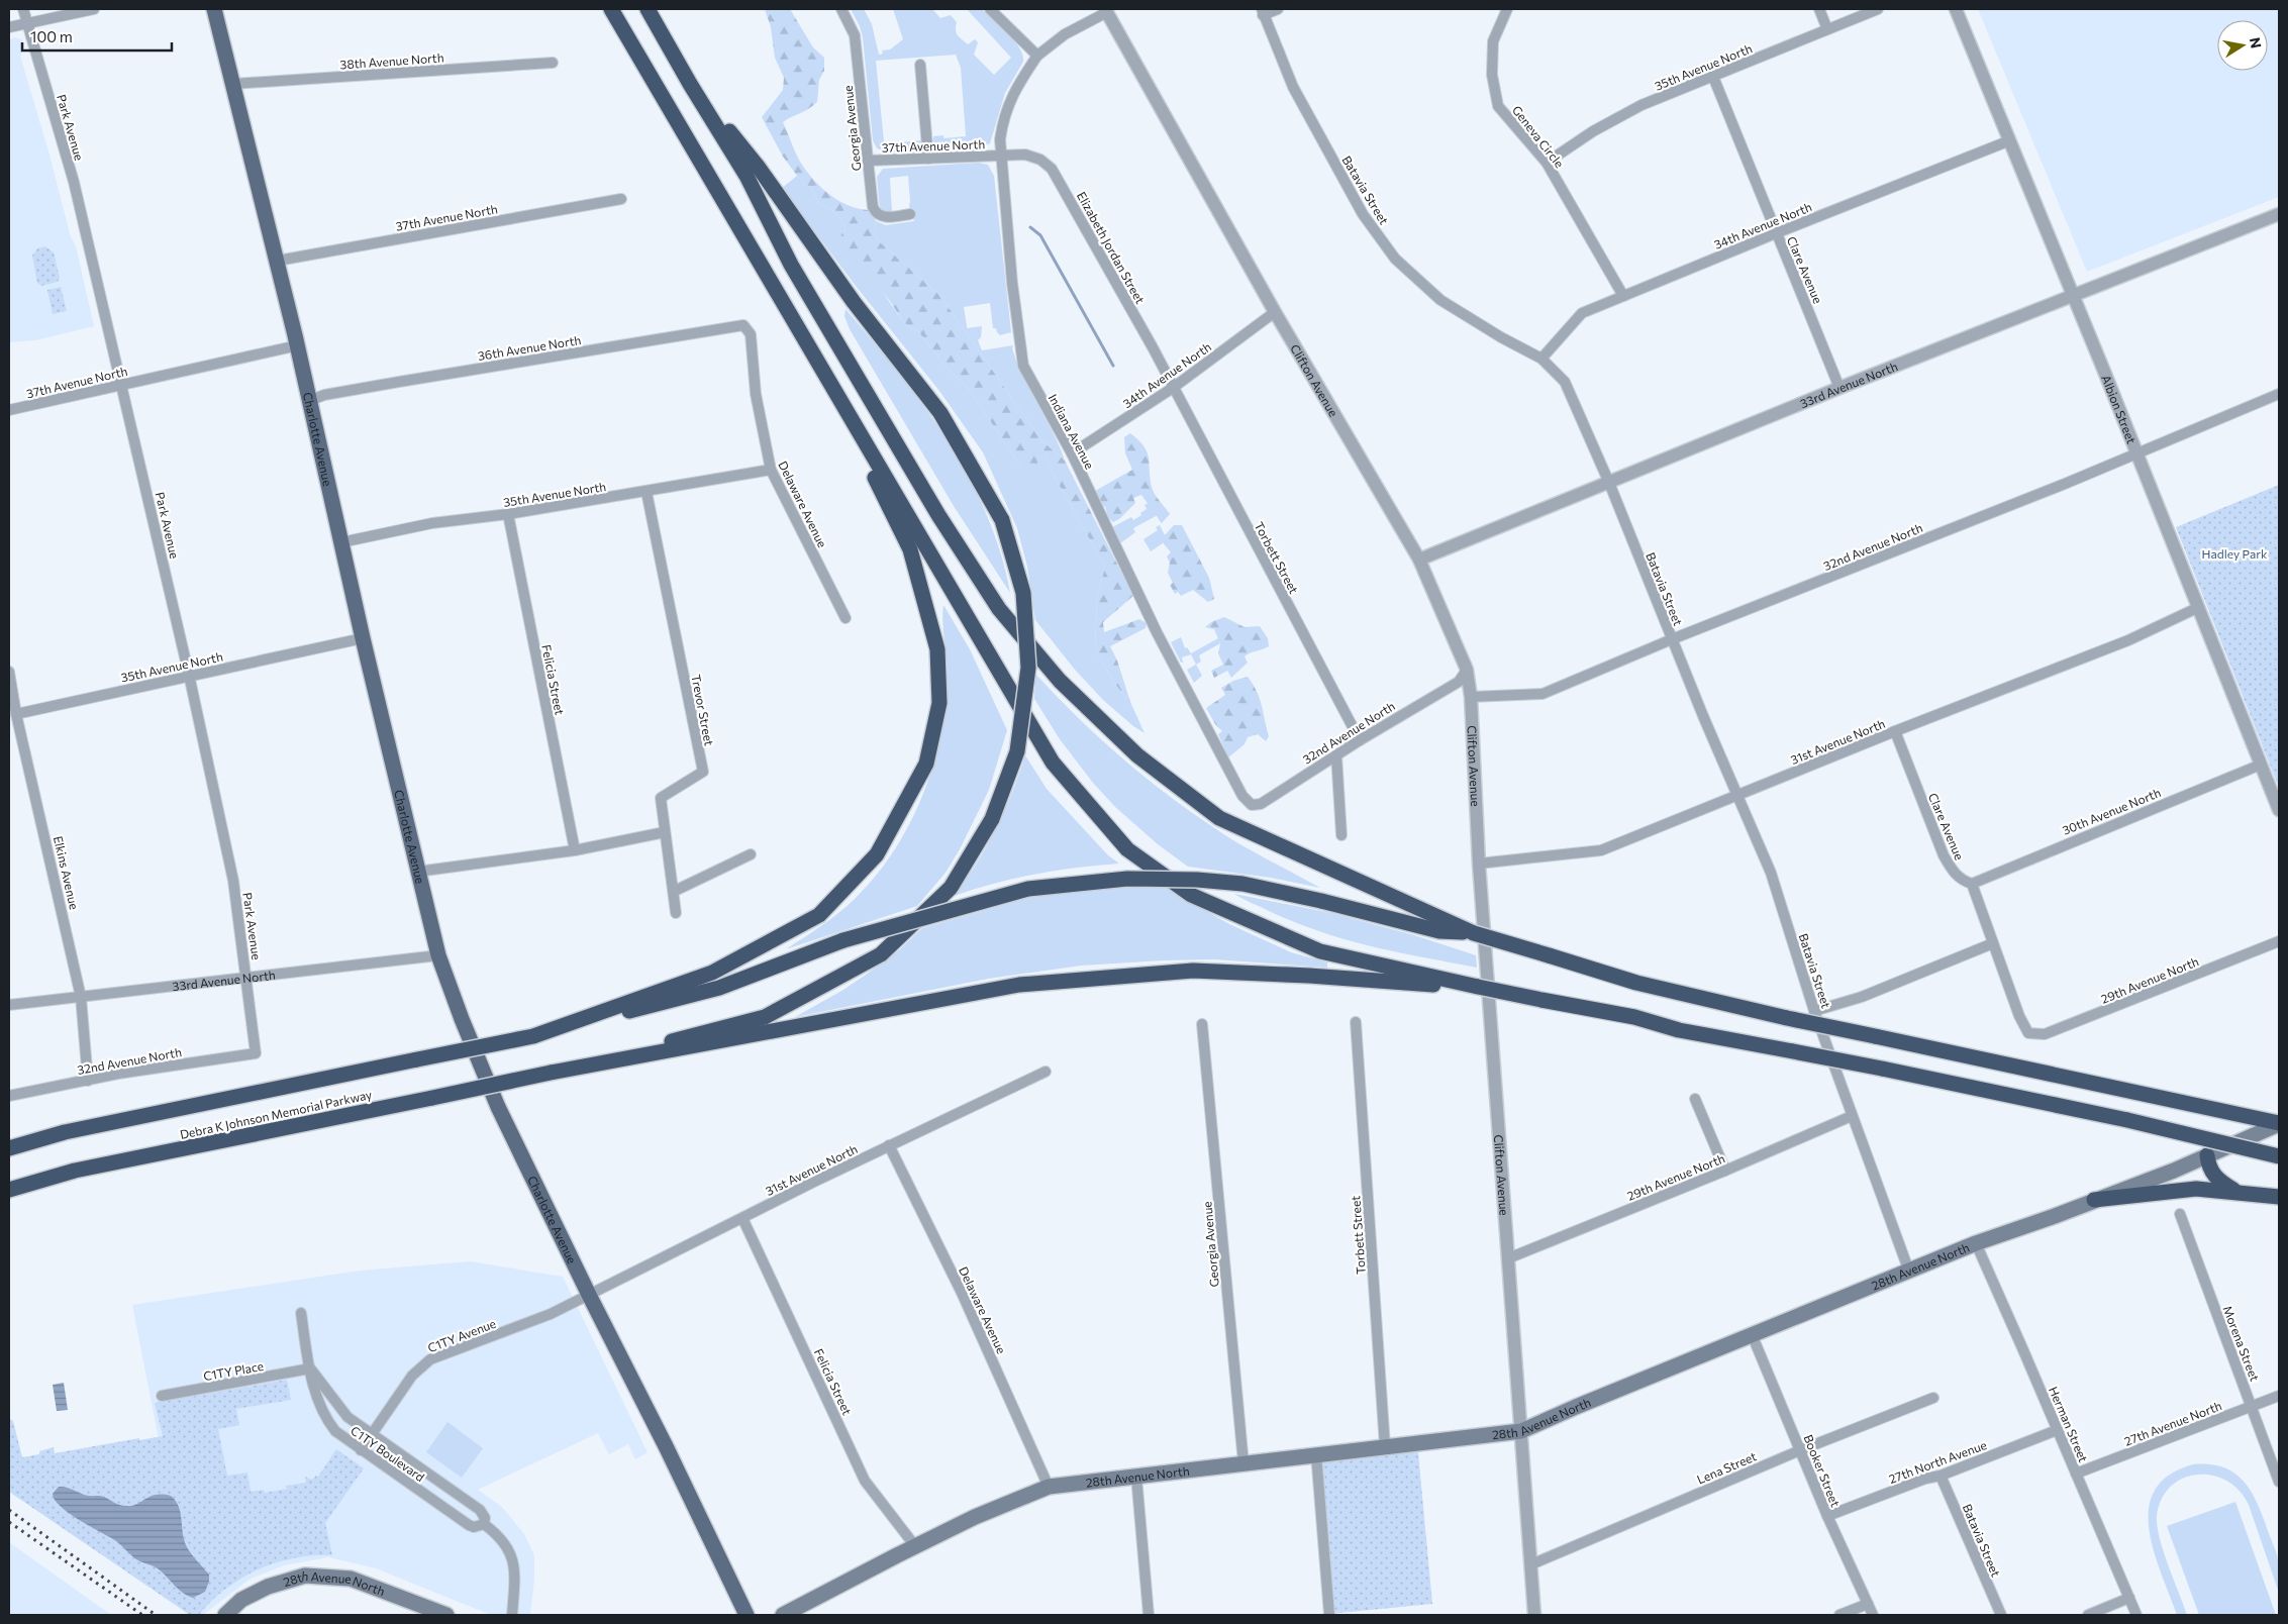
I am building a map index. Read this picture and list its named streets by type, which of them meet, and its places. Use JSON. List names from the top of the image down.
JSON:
{
  "streets": {
    "highway": ["Debra K Johnson Memorial Parkway"],
    "main road": ["Charlotte Avenue", "28th Avenue North"],
    "street": [
      "38th Avenue North",
      "35th Avenue North",
      "Park Avenue",
      "Georgia Avenue",
      "Geneva Circle",
      "37th Avenue North",
      "Batavia Street",
      "34th Avenue North",
      "Elizabeth Jordan Street",
      "Clare Avenue",
      "36th Avenue North",
      "Clifton Avenue",
      "33rd Avenue North",
      "Albion Street",
      "Indiana Avenue",
      "Delaware Avenue",
      "32nd Avenue North",
      "Torbett Street",
      "Felicia Street",
      "Trevor Street",
      "31st Avenue North",
      "30th Avenue North",
      "Elkins Avenue",
      "29th Avenue North",
      "C1TY Avenue",
      "Morena Street",
      "C1TY Place",
      "27th Avenue North",
      "Herman Street",
      "C1TY Boulevard",
      "27th North Avenue",
      "Lena Street",
      "Booker Street"
    ]
  },
  "crossings": [
    ["38th Avenue North", "Charlotte Avenue"],
    ["35th Avenue North", "Park Avenue"],
    ["35th Avenue North", "Geneva Circle"],
    ["35th Avenue North", "Clare Avenue"],
    ["35th Avenue North", "Charlotte Avenue"],
    ["35th Avenue North", "Delaware Avenue"],
    ["35th Avenue North", "Felicia Street"],
    ["35th Avenue North", "Trevor Street"],
    ["35th Avenue North", "Elkins Avenue"],
    ["Park Avenue", "37th Avenue North"],
    ["Park Avenue", "33rd Avenue North"],
    ["Park Avenue", "32nd Avenue North"],
    ["Georgia Avenue", "37th Avenue North"],
    ["Georgia Avenue", "28th Avenue North"],
    ["Geneva Circle", "34th Avenue North"],
    ["37th Avenue North", "Elizabeth Jordan Street"],
    ["37th Avenue North", "Indiana Avenue"],
    ["37th Avenue North", "Charlotte Avenue"],
    ["Batavia Street", "34th Avenue North"],
    ["Batavia Street", "33rd Avenue North"],
    ["Batavia Street", "32nd Avenue North"],
    ["Batavia Street", "31st Avenue North"],
    ["Batavia Street", "29th Avenue North"],
    ["Batavia Street", "28th Avenue North"],
    ["Batavia Street", "27th North Avenue"],
    ["34th Avenue North", "Elizabeth Jordan Street"],
    ["34th Avenue North", "Clare Avenue"],
    ["34th Avenue North", "Clifton Avenue"],
    ["34th Avenue North", "Albion Street"],
    ["34th Avenue North", "Indiana Avenue"],
    ["34th Avenue North", "Torbett Street"],
    ["Elizabeth Jordan Street", "Indiana Avenue"],
    ["Elizabeth Jordan Street", "Torbett Street"],
    ["Clare Avenue", "33rd Avenue North"],
    ["Clare Avenue", "31st Avenue North"],
    ["Clare Avenue", "30th Avenue North"],
    ["36th Avenue North", "Charlotte Avenue"],
    ["36th Avenue North", "Delaware Avenue"],
    ["Clifton Avenue", "33rd Avenue North"],
    ["Clifton Avenue", "Indiana Avenue"],
    ["Clifton Avenue", "32nd Avenue North"],
    ["Clifton Avenue", "31st Avenue North"],
    ["Clifton Avenue", "29th Avenue North"],
    ["Clifton Avenue", "28th Avenue North"],
    ["Clifton Avenue", "Lena Street"],
    ["33rd Avenue North", "Albion Street"],
    ["33rd Avenue North", "Charlotte Avenue"],
    ["33rd Avenue North", "Elkins Avenue"],
    ["Albion Street", "32nd Avenue North"],
    ["Albion Street", "31st Avenue North"],
    ["Albion Street", "30th Avenue North"],
    ["Indiana Avenue", "32nd Avenue North"],
    ["Charlotte Avenue", "31st Avenue North"],
    ["Charlotte Avenue", "C1TY Avenue"],
    ["Delaware Avenue", "31st Avenue North"],
    ["Delaware Avenue", "28th Avenue North"],
    ["32nd Avenue North", "Torbett Street"],
    ["32nd Avenue North", "Elkins Avenue"],
    ["Torbett Street", "28th Avenue North"],
    ["Felicia Street", "31st Avenue North"],
    ["Felicia Street", "28th Avenue North"],
    ["31st Avenue North", "C1TY Avenue"],
    ["28th Avenue North", "Herman Street"],
    ["28th Avenue North", "Booker Street"],
    ["C1TY Avenue", "C1TY Boulevard"],
    ["Morena Street", "27th Avenue North"],
    ["C1TY Place", "C1TY Boulevard"],
    ["27th Avenue North", "Herman Street"],
    ["Herman Street", "27th North Avenue"],
    ["27th North Avenue", "Booker Street"],
    ["Lena Street", "Booker Street"]
  ],
  "parks": ["Hadley Park"],
  "scale_bar": "100 m",
  "north": "right"
}
